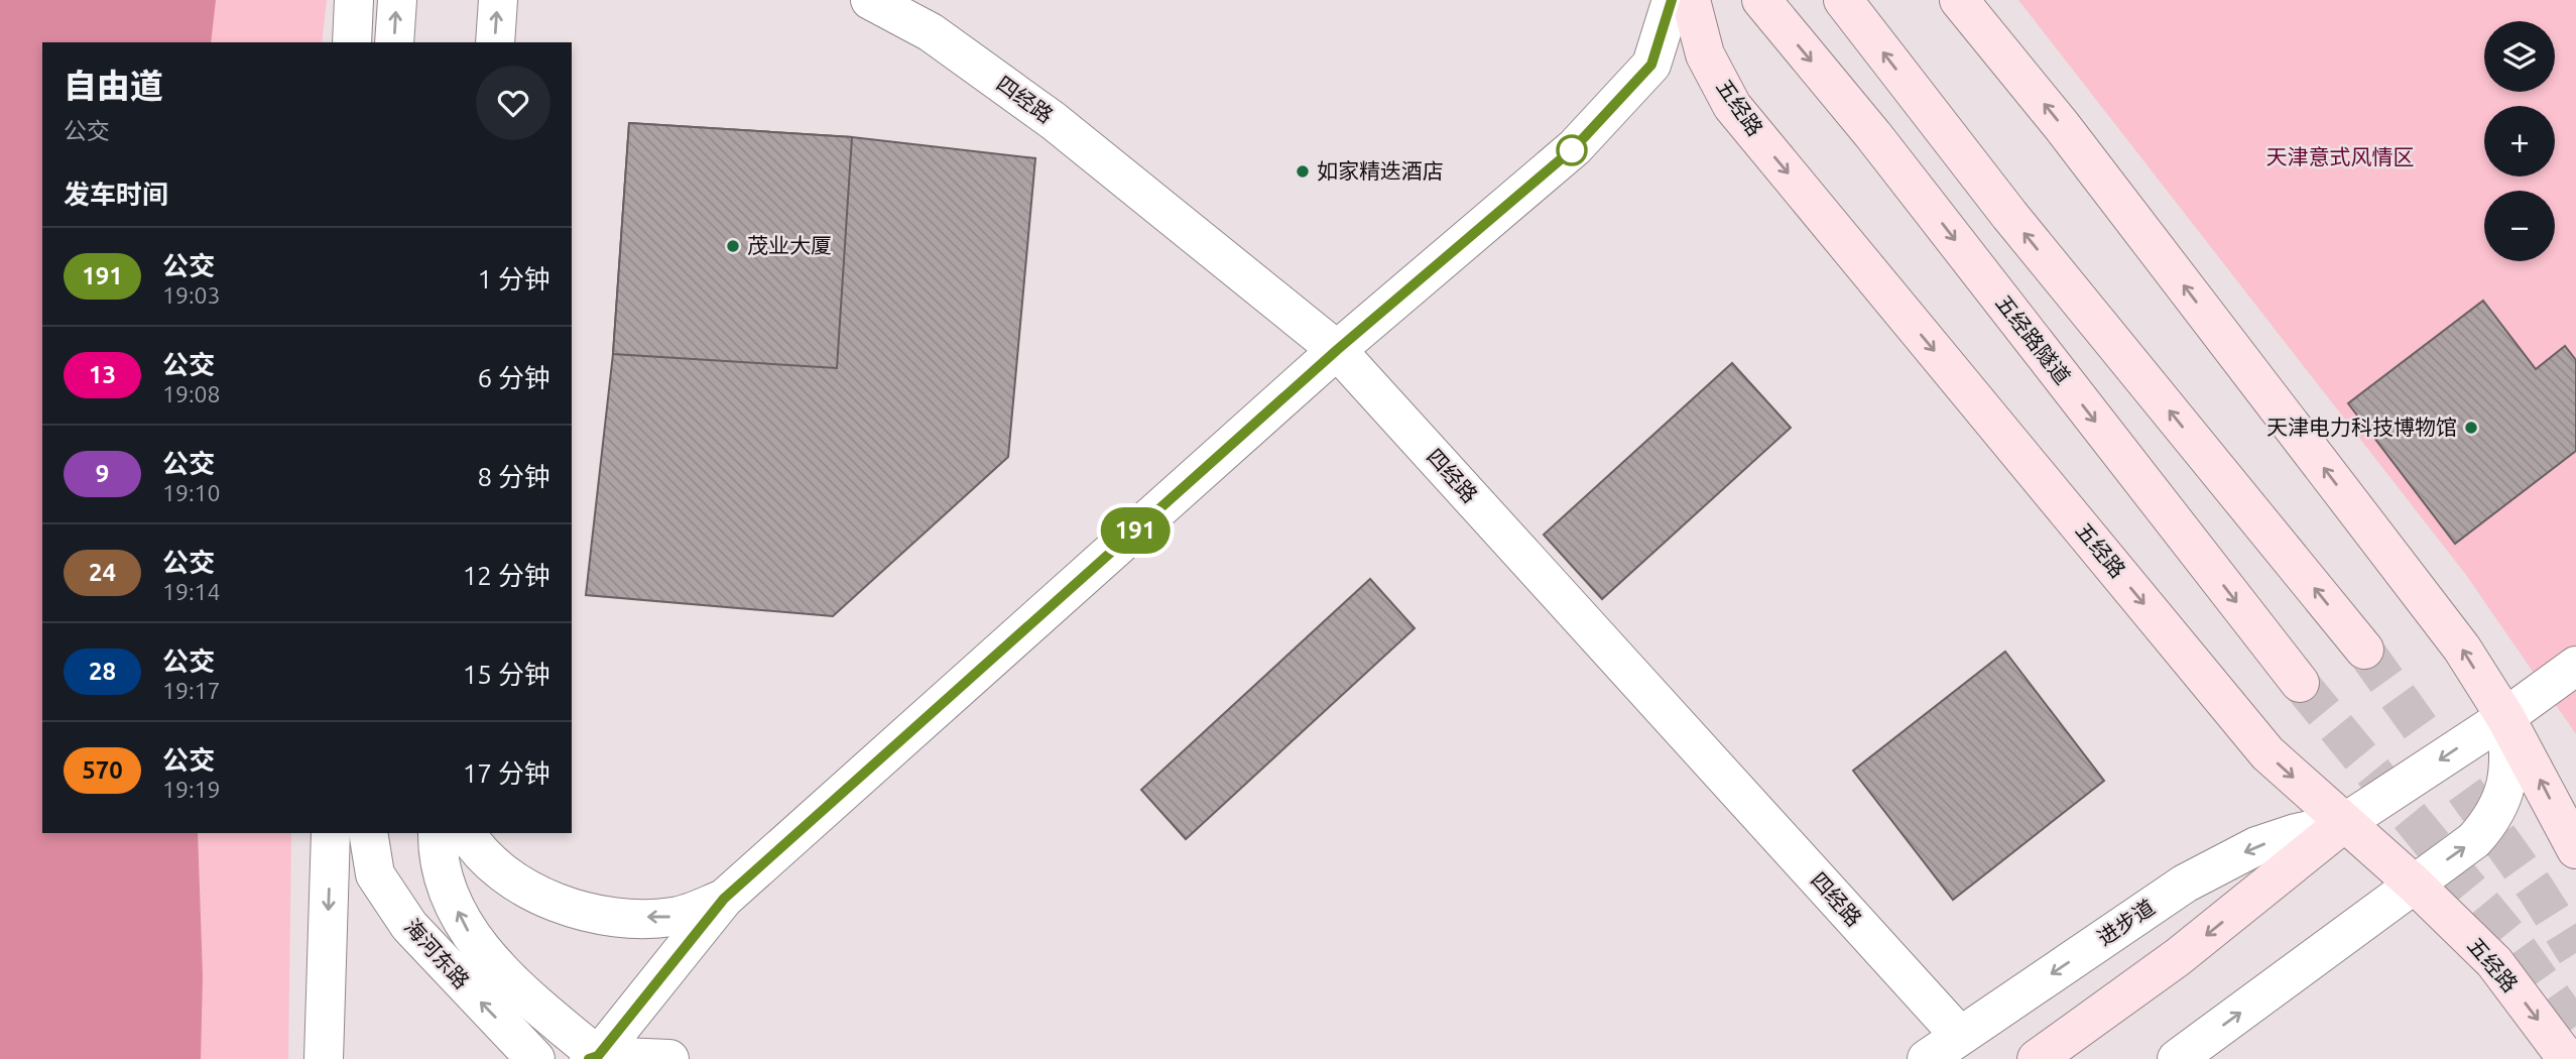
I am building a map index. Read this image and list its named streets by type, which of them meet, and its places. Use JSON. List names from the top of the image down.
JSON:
{
  "streets": {
    "main road": ["五经路", "五经路隧道", "进步道"],
    "street": ["四经路", "海河东路"]
  },
  "crossings": [
    ["四经路", "进步道"],
    ["五经路", "进步道"]
  ],
  "one_way": ["进步道", "海河东路"],
  "parks": ["天津意式风情区"],
  "places": ["如家精迭酒店", "茂业大厦", "天津电力科技博物馆"],
  "lines": ["bus line 191"],
  "page": {
    "on_map": "191",
    "map_buttons": ["+", "−"],
    "heading": [
      ["自由道", "公交"],
      "发车时间"
    ],
    "list": [
      {
        "mark": "191",
        "name": "公交",
        "note": "19:03",
        "value": "1 分钟"
      },
      {
        "mark": "13",
        "name": "公交",
        "note": "19:08",
        "value": "6 分钟"
      },
      {
        "mark": "9",
        "name": "公交",
        "note": "19:10",
        "value": "8 分钟"
      },
      {
        "mark": "24",
        "name": "公交",
        "note": "19:14",
        "value": "12 分钟"
      },
      {
        "mark": "28",
        "name": "公交",
        "note": "19:17",
        "value": "15 分钟"
      },
      {
        "mark": "570",
        "name": "公交",
        "note": "19:19",
        "value": "17 分钟"
      }
    ]
  }
}
